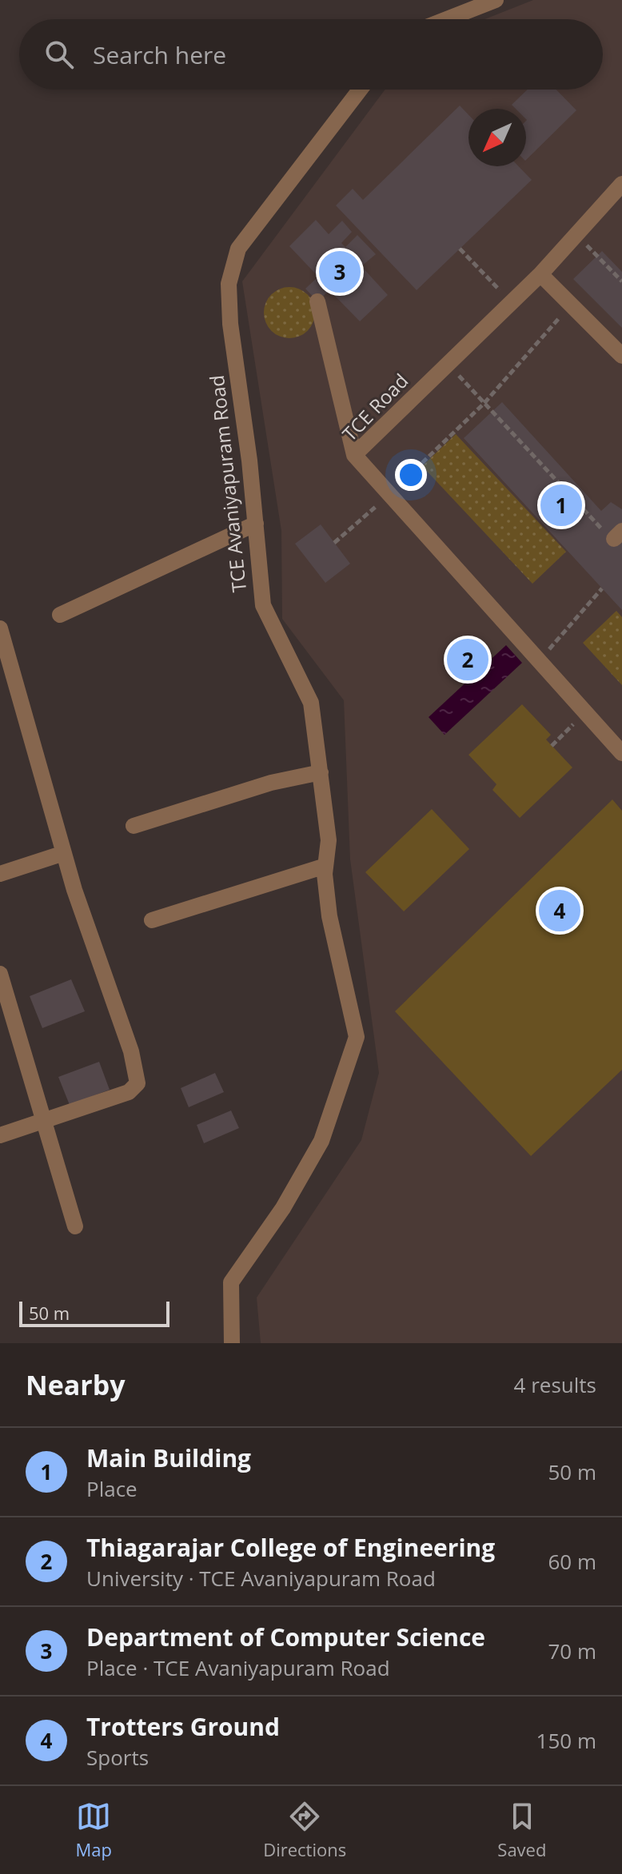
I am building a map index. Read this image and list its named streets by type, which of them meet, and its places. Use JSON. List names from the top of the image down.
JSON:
{
  "streets": {
    "street": ["TCE Road", "TCE Avaniyapuram Road"]
  },
  "scale_bar": "50 m",
  "north": "bottom left",
  "page": {
    "search": "Search here",
    "pins": [
      "3",
      "1",
      "2",
      "4"
    ],
    "scale": "50 m",
    "heading": ["Nearby", "4 results"],
    "list": [
      {
        "mark": "1",
        "name": "Main Building",
        "note": "Place",
        "value": "50 m"
      },
      {
        "mark": "2",
        "name": "Thiagarajar College of Engineering",
        "note": "University · TCE Avaniyapuram Road",
        "value": "60 m"
      },
      {
        "mark": "3",
        "name": "Department of Computer Science",
        "note": "Place · TCE Avaniyapuram Road",
        "value": "70 m"
      },
      {
        "mark": "4",
        "name": "Trotters Ground",
        "note": "Sports",
        "value": "150 m"
      }
    ],
    "nav": ["Map", "Directions", "Saved"]
  }
}
